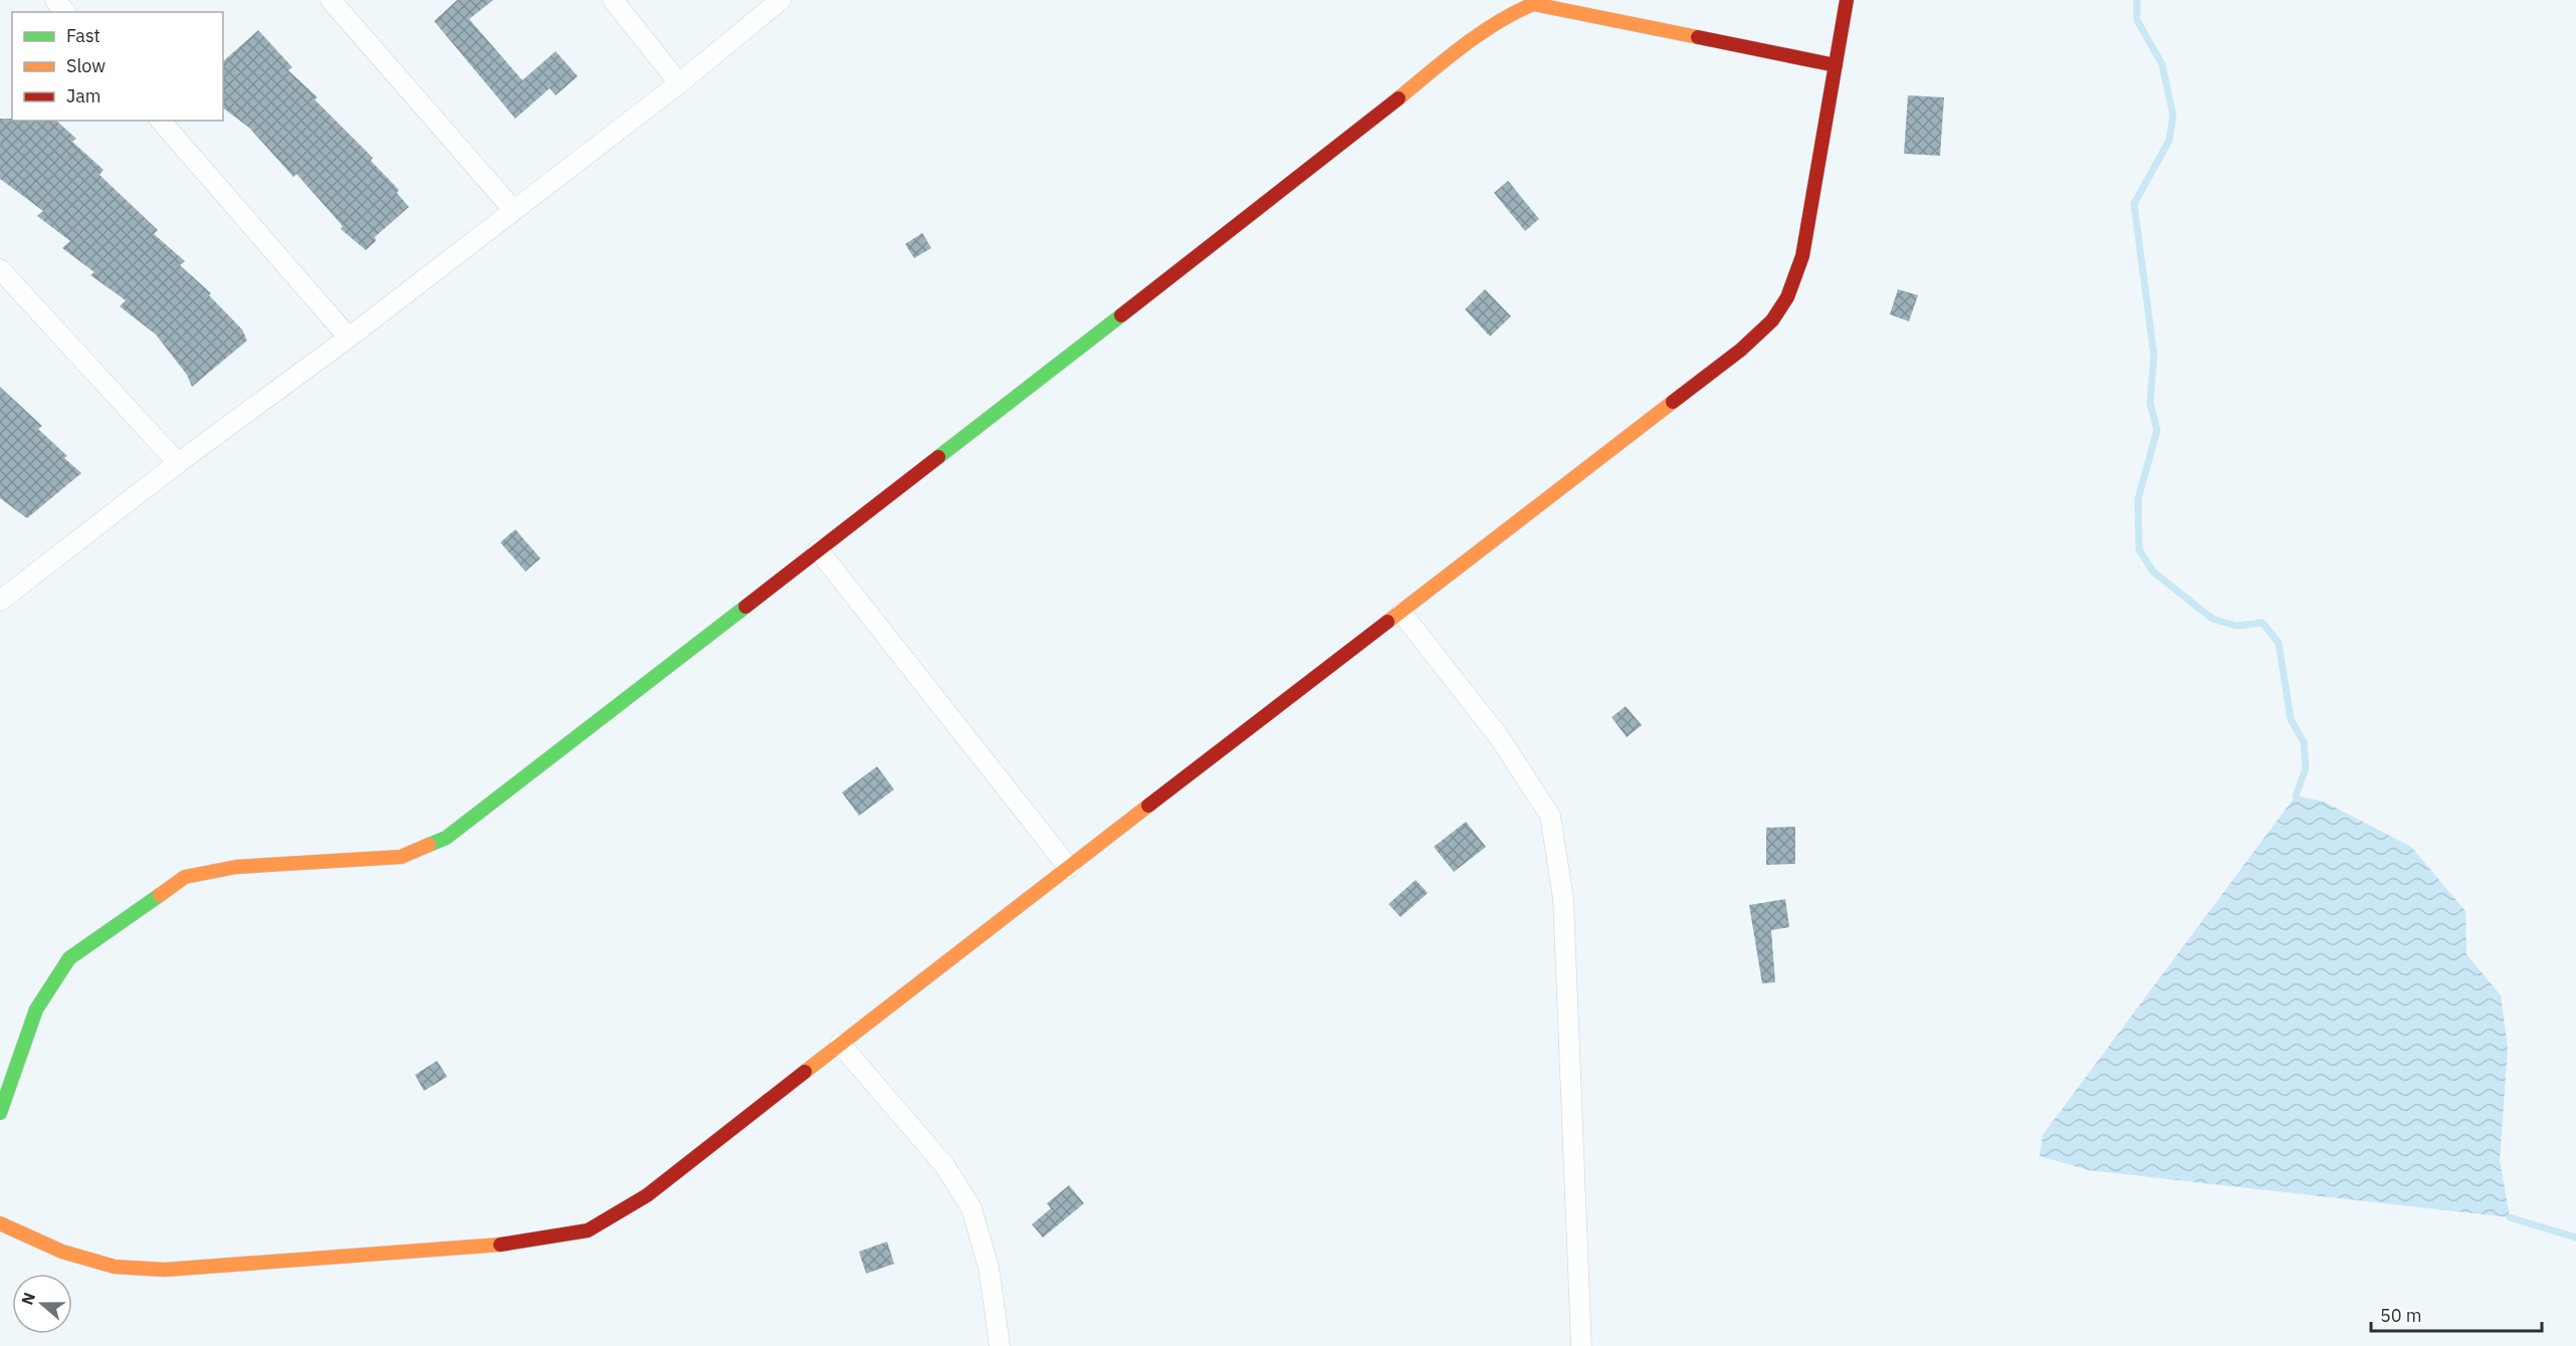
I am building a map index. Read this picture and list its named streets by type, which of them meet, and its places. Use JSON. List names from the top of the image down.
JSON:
{
  "legend": ["Fast", "Slow", "Jam"],
  "scale_bar": "50 m",
  "north": "left"
}
